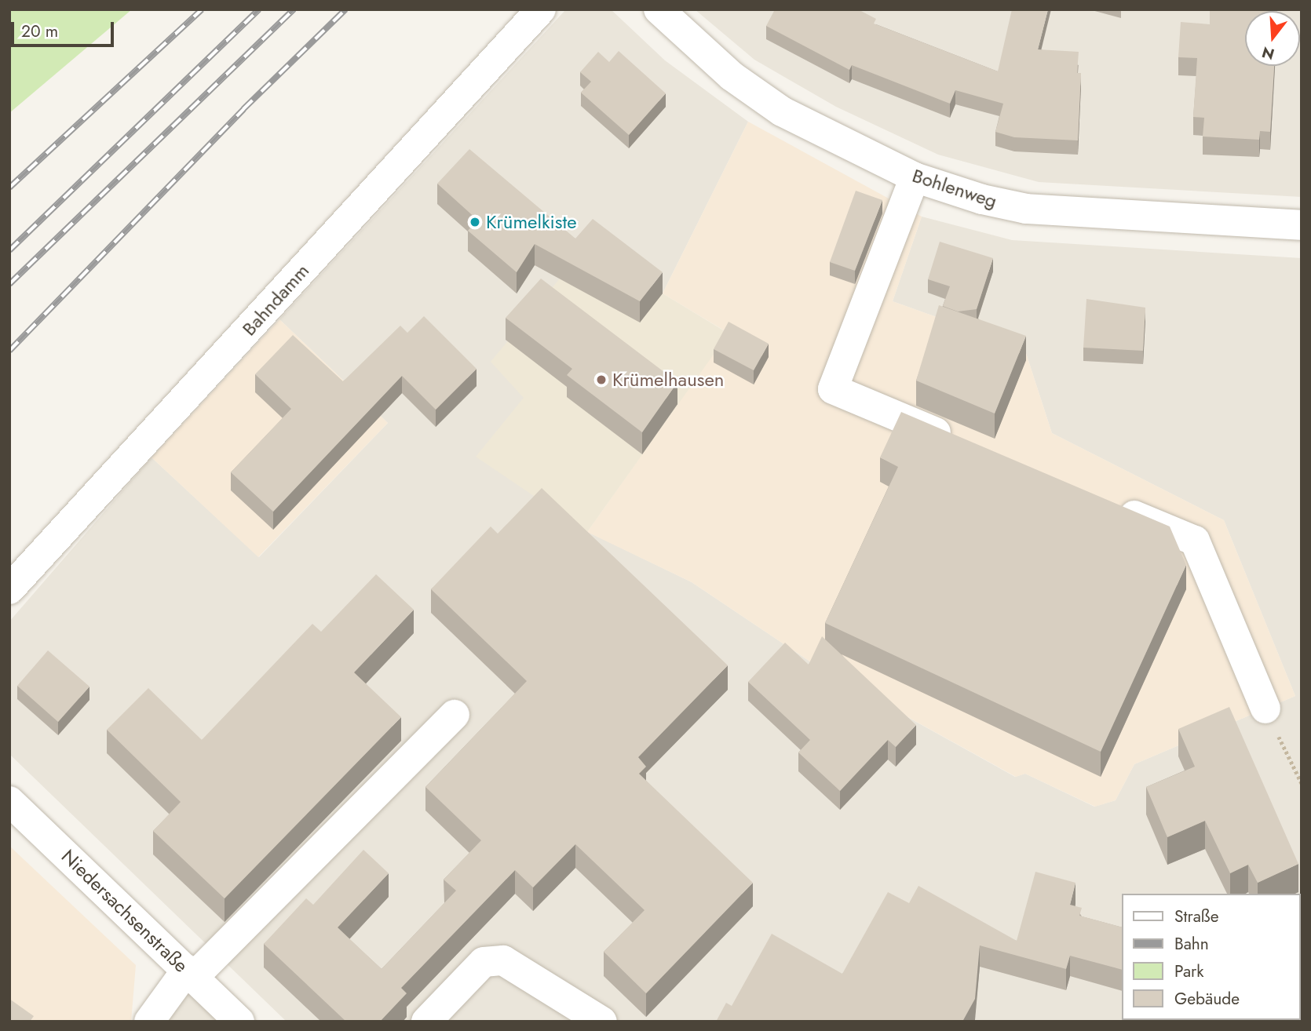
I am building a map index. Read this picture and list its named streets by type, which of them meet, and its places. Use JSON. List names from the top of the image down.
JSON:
{
  "streets": {
    "street": ["Bohlenweg", "Bahndamm", "Niedersachsenstraße"]
  },
  "places": ["Krümelkiste", "Krümelhausen"],
  "legend": [
    "Straße",
    "Bahn",
    "Park",
    "Gebäude"
  ],
  "scale_bar": "20 m",
  "north": "bottom"
}
